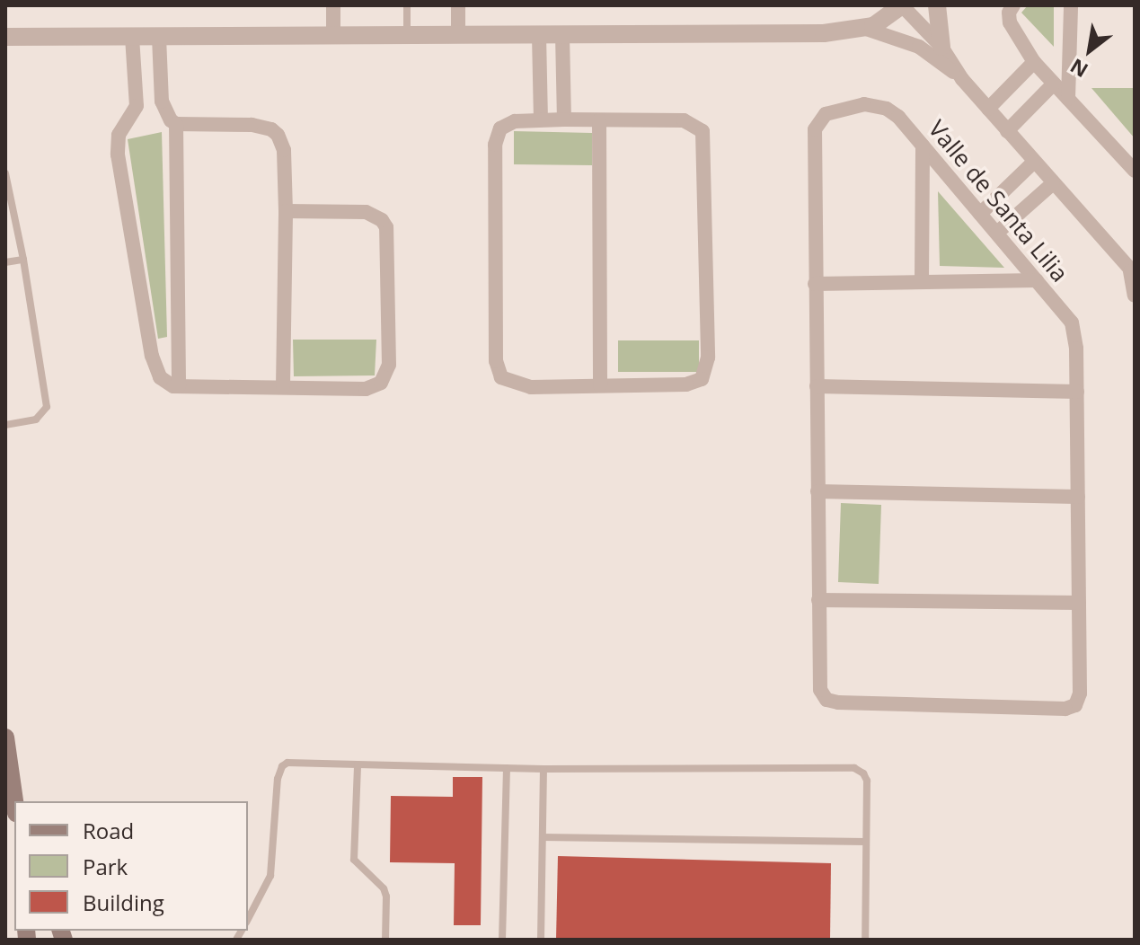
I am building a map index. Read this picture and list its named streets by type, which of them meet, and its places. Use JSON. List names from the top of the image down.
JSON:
{
  "streets": {
    "street": ["Valle de Santa Lilia"]
  },
  "legend": ["Road", "Park", "Building"],
  "north": "bottom left"
}
